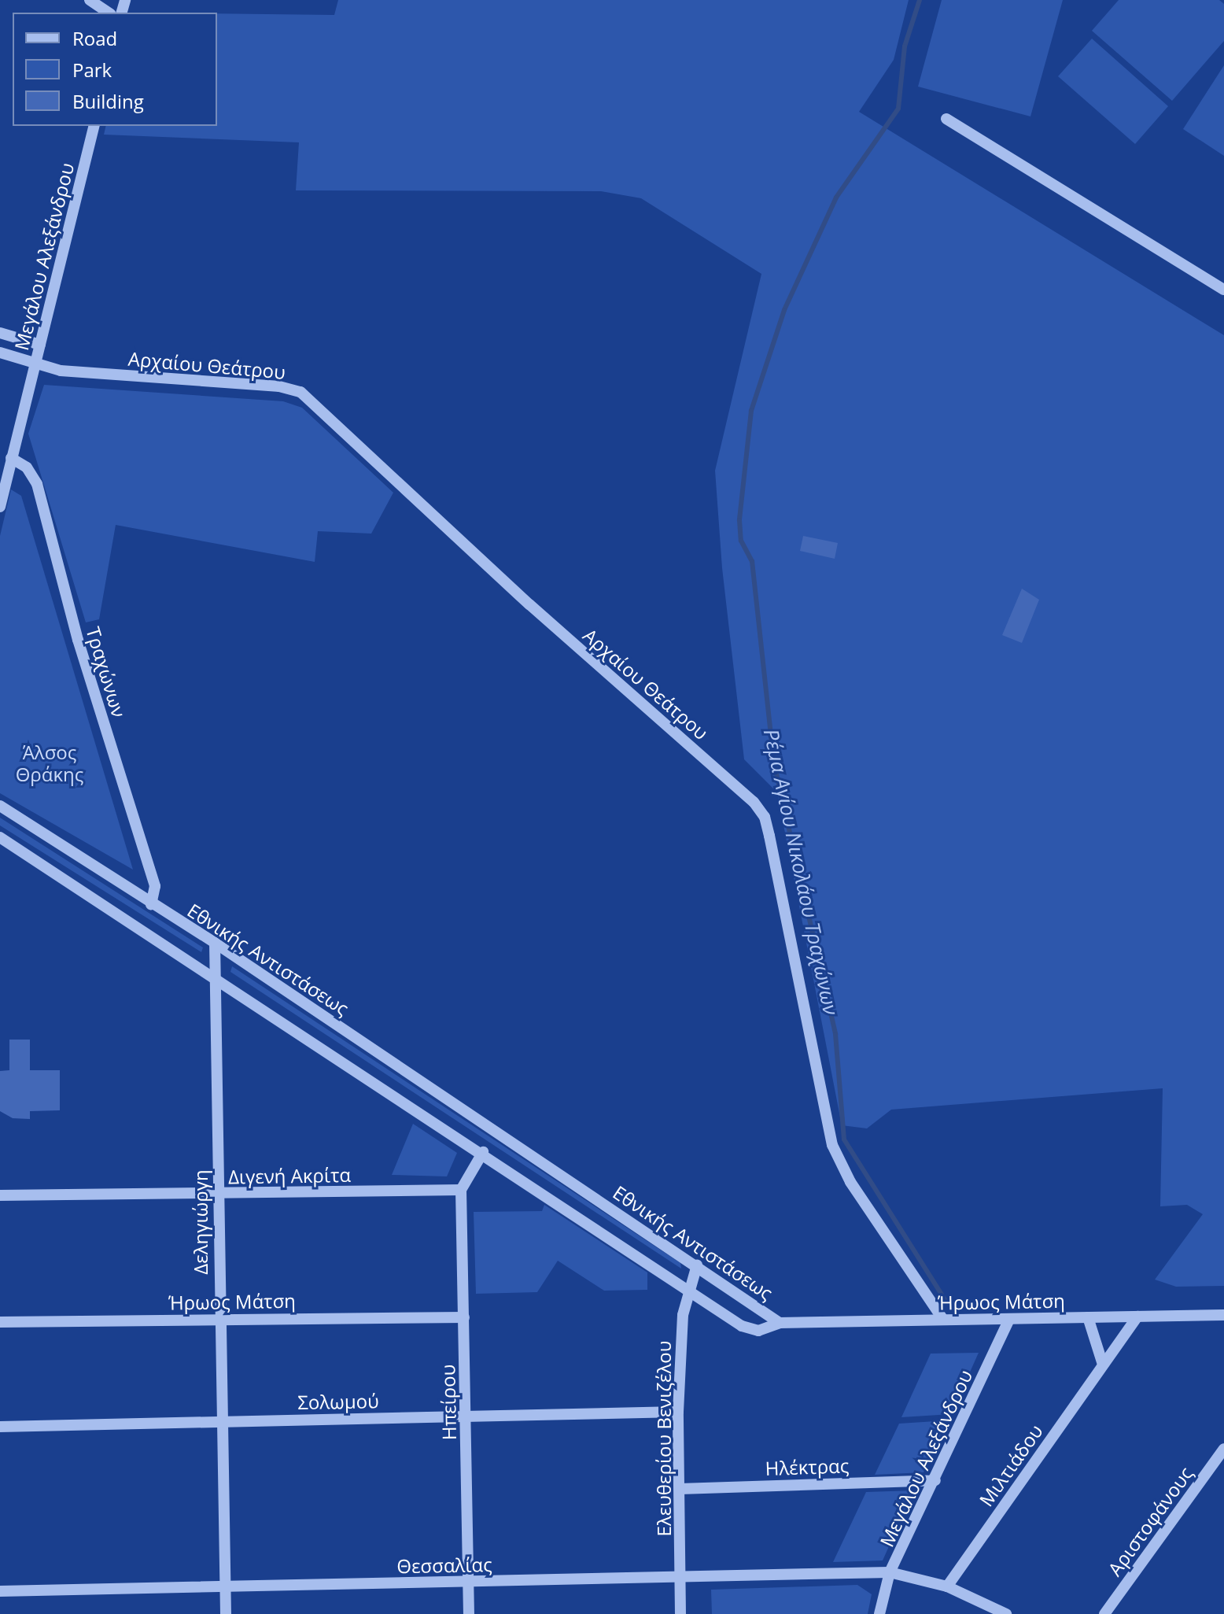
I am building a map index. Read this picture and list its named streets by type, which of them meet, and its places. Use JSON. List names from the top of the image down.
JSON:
{
  "streets": {
    "street": [
      "Μεγάλου Αλεξάνδρου",
      "Αρχαίου Θεάτρου",
      "Τραχώνων",
      "Εθνικής Αντιστάσεως",
      "Διγενή Ακρίτα",
      "Δεληγιώργη",
      "Ήρωος Μάτση",
      "Σολωμού",
      "Ηπείρου",
      "Ελευθερίου Βενιζέλου",
      "Μιλτιάδου",
      "Ηλέκτρας",
      "Αριστοφάνους",
      "Θεσσαλίας"
    ]
  },
  "crossings": [
    ["Μεγάλου Αλεξάνδρου", "Αρχαίου Θεάτρου"],
    ["Μεγάλου Αλεξάνδρου", "Τραχώνων"],
    ["Μεγάλου Αλεξάνδρου", "Ήρωος Μάτση"],
    ["Μεγάλου Αλεξάνδρου", "Ηλέκτρας"],
    ["Μεγάλου Αλεξάνδρου", "Θεσσαλίας"],
    ["Αρχαίου Θεάτρου", "Ήρωος Μάτση"],
    ["Τραχώνων", "Εθνικής Αντιστάσεως"],
    ["Εθνικής Αντιστάσεως", "Δεληγιώργη"],
    ["Εθνικής Αντιστάσεως", "Ήρωος Μάτση"],
    ["Εθνικής Αντιστάσεως", "Ελευθερίου Βενιζέλου"],
    ["Διγενή Ακρίτα", "Δεληγιώργη"],
    ["Διγενή Ακρίτα", "Ηπείρου"],
    ["Δεληγιώργη", "Ήρωος Μάτση"],
    ["Δεληγιώργη", "Σολωμού"],
    ["Δεληγιώργη", "Θεσσαλίας"],
    ["Ήρωος Μάτση", "Ηπείρου"],
    ["Ήρωος Μάτση", "Μιλτιάδου"],
    ["Σολωμού", "Ηπείρου"],
    ["Σολωμού", "Ελευθερίου Βενιζέλου"],
    ["Ηπείρου", "Θεσσαλίας"],
    ["Ελευθερίου Βενιζέλου", "Ηλέκτρας"],
    ["Ελευθερίου Βενιζέλου", "Θεσσαλίας"],
    ["Μιλτιάδου", "Θεσσαλίας"]
  ],
  "water": ["Ρέμα Αγίου Νικολάου Τραχώνων"],
  "parks": ["Άλσος Θράκης"],
  "legend": ["Road", "Park", "Building"]
}
